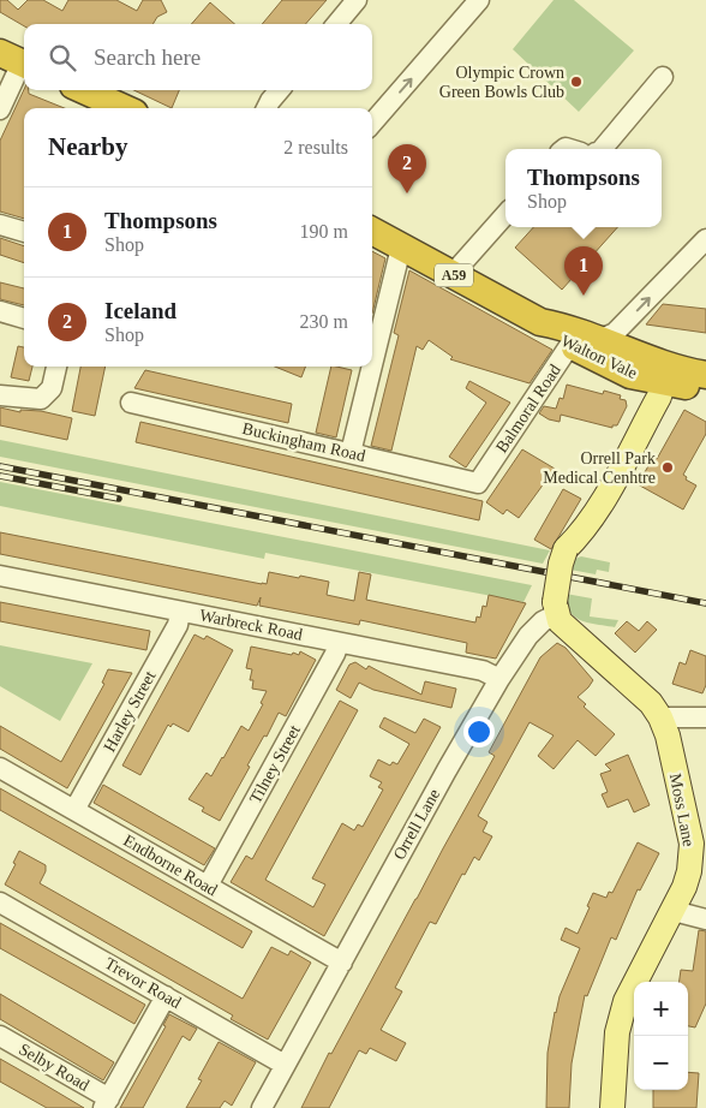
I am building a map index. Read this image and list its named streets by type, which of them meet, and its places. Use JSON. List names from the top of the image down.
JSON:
{
  "streets": {
    "highway": ["A59", "Walton Vale"],
    "main road": ["Moss Lane"],
    "street": [
      "Balmoral Road",
      "Buckingham Road",
      "Warbreck Road",
      "Harley Street",
      "Tilney Street",
      "Orrell Lane",
      "Endborne Road",
      "Trevor Road",
      "Selby Road"
    ]
  },
  "crossings": [
    ["Walton Vale", "Balmoral Road"],
    ["Balmoral Road", "Buckingham Road"],
    ["Warbreck Road", "Harley Street"],
    ["Warbreck Road", "Tilney Street"],
    ["Warbreck Road", "Orrell Lane"],
    ["Harley Street", "Endborne Road"],
    ["Tilney Street", "Endborne Road"],
    ["Moss Lane", "Orrell Lane"],
    ["Orrell Lane", "Endborne Road"],
    ["Orrell Lane", "Trevor Road"]
  ],
  "places": ["Olympic Crown Green Bowls Club", "Orrell Park Medical Cenhtre"],
  "page": {
    "search": "Search here",
    "heading": ["Nearby", "2 results"],
    "pins": ["2", "1"],
    "popup": ["Thompsons", "Shop"],
    "list": [
      {
        "mark": "1",
        "name": "Thompsons",
        "note": "Shop",
        "value": "190 m"
      },
      {
        "mark": "2",
        "name": "Iceland",
        "note": "Shop",
        "value": "230 m"
      }
    ],
    "map_buttons": ["+", "−"]
  }
}
